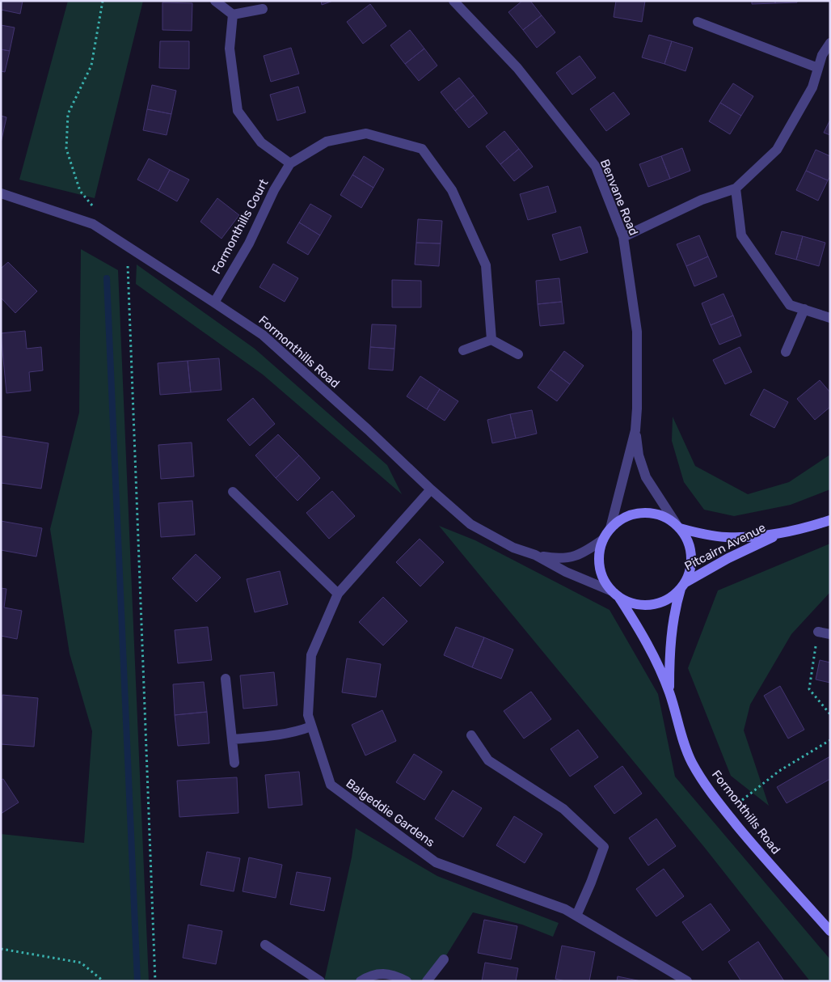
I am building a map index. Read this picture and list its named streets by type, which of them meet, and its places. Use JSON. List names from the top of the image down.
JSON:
{
  "streets": {
    "street": [
      "Benvane Road",
      "Formonthills Court",
      "Formonthills Road",
      "Pitcairn Avenue",
      "Balgeddie Gardens"
    ]
  },
  "crossings": [
    ["Benvane Road", "Formonthills Road"],
    ["Benvane Road", "Pitcairn Avenue"],
    ["Formonthills Court", "Formonthills Road"],
    ["Formonthills Road", "Pitcairn Avenue"],
    ["Formonthills Road", "Balgeddie Gardens"]
  ]
}
